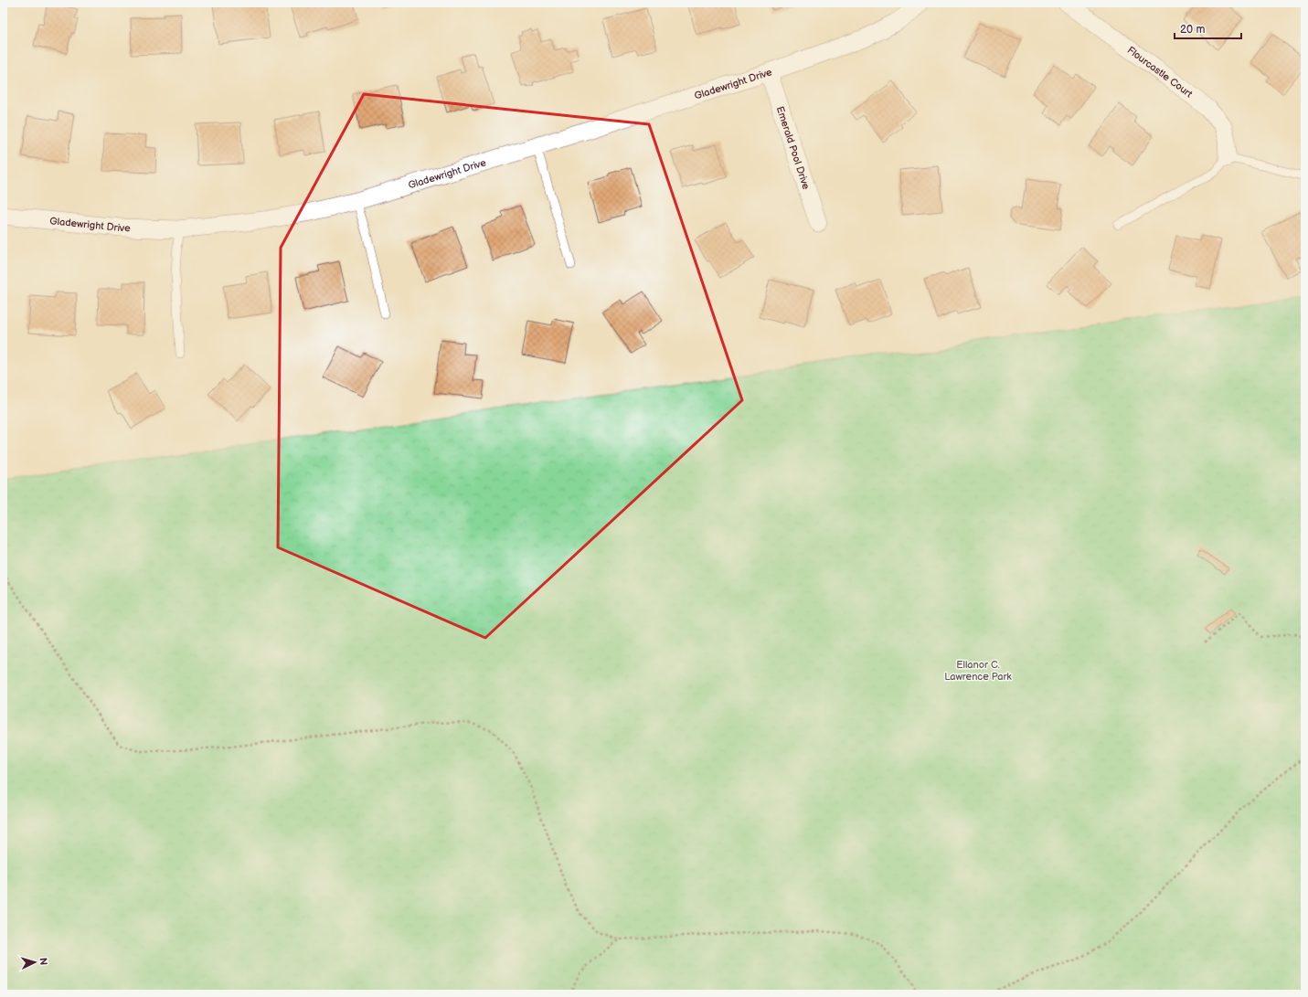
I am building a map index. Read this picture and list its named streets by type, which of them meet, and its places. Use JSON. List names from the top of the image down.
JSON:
{
  "streets": {
    "street": ["Flourcastle Court", "Gladewright Drive", "Emerald Pool Drive"]
  },
  "crossings": [
    ["Gladewright Drive", "Emerald Pool Drive"]
  ],
  "parks": ["Ellanor C. Lawrence Park"],
  "scale_bar": "20 m",
  "north": "right"
}
